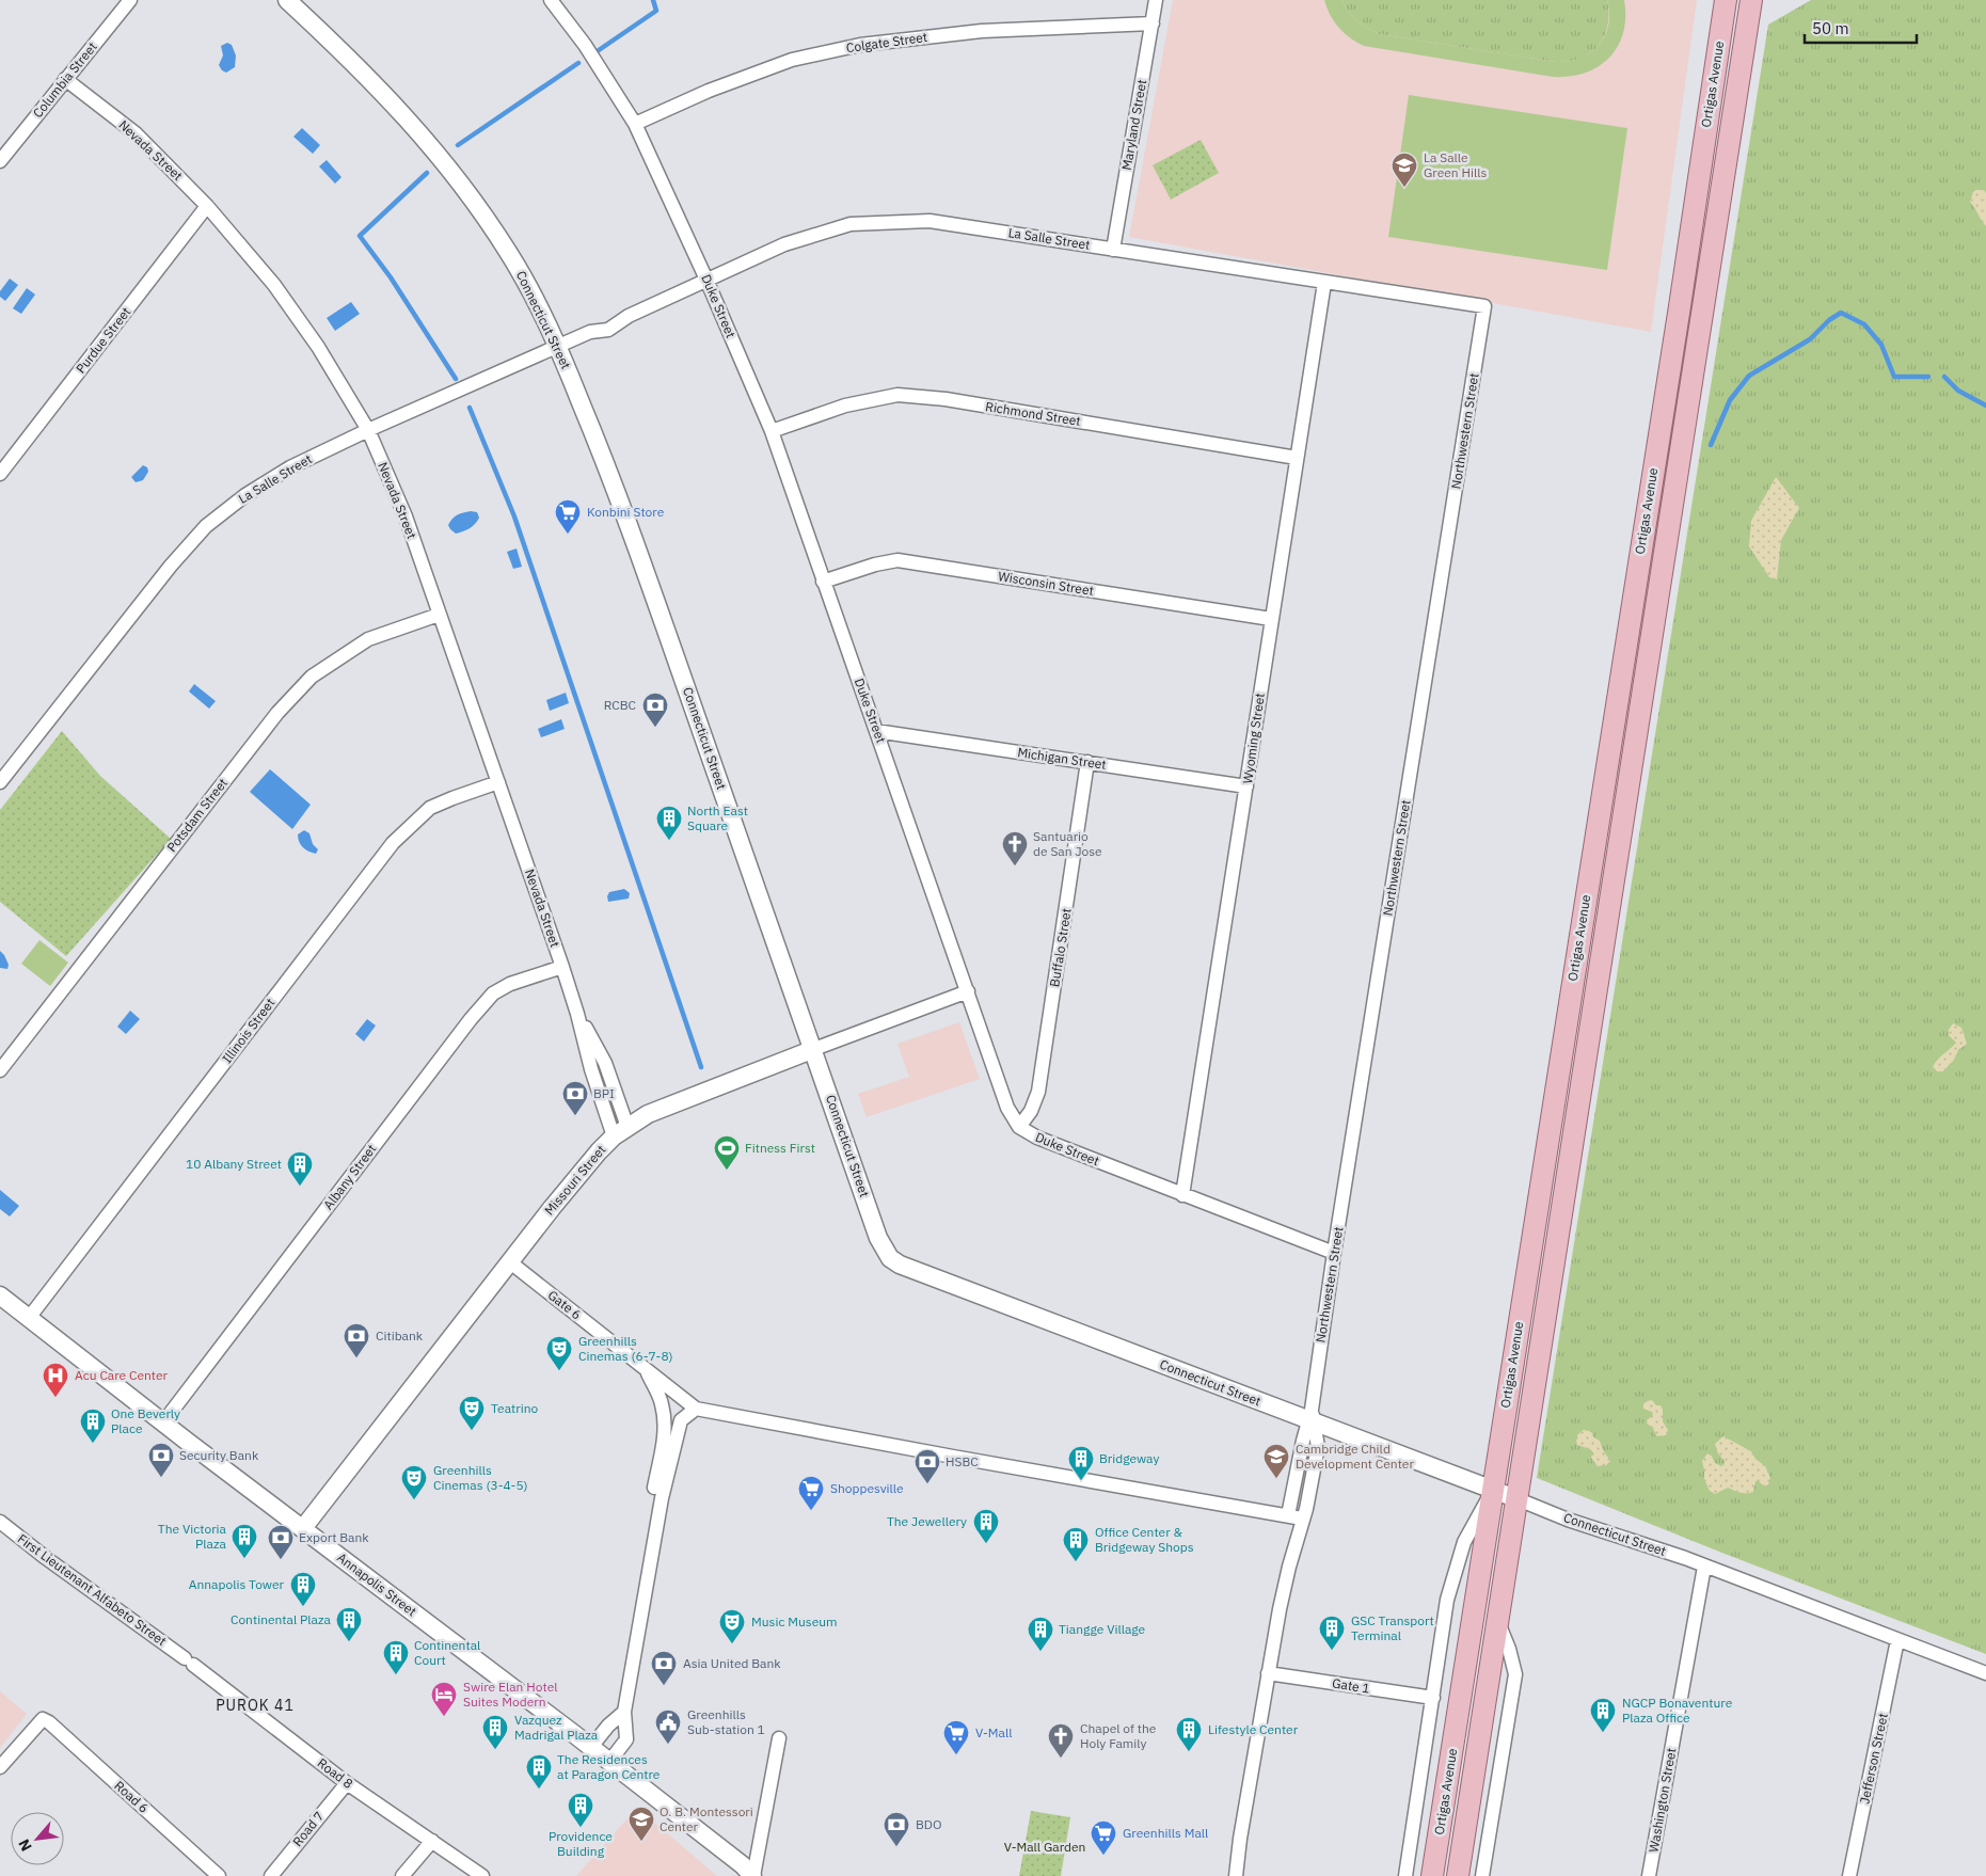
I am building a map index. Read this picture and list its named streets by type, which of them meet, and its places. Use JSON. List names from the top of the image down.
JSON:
{
  "streets": {
    "main road": ["Ortigas Avenue"],
    "street": [
      "Colgate Street",
      "Columbia Street",
      "Maryland Street",
      "Nevada Street",
      "La Salle Street",
      "Duke Street",
      "Connecticut Street",
      "Purdue Street",
      "Richmond Street",
      "Northwestern Street",
      "Wisconsin Street",
      "Wyoming Street",
      "Michigan Street",
      "Potsdam Street",
      "Buffalo Street",
      "Illinois Street",
      "Albany Street",
      "Missouri Street",
      "Gate 6",
      "Annapolis Street",
      "First Lieutenant Alfabeto Street",
      "Gate 1",
      "Jefferson Street",
      "Road 8",
      "Road 6",
      "Washington Street",
      "Road 7"
    ]
  },
  "crossings": [
    ["Colgate Street", "Maryland Street"],
    ["Colgate Street", "Duke Street"],
    ["Columbia Street", "Nevada Street"],
    ["Ortigas Avenue", "Connecticut Street"],
    ["Maryland Street", "La Salle Street"],
    ["Nevada Street", "La Salle Street"],
    ["Nevada Street", "Purdue Street"],
    ["Nevada Street", "Potsdam Street"],
    ["Nevada Street", "Illinois Street"],
    ["Nevada Street", "Albany Street"],
    ["Nevada Street", "Missouri Street"],
    ["La Salle Street", "Duke Street"],
    ["La Salle Street", "Connecticut Street"],
    ["La Salle Street", "Northwestern Street"],
    ["La Salle Street", "Wyoming Street"],
    ["Duke Street", "Richmond Street"],
    ["Duke Street", "Northwestern Street"],
    ["Duke Street", "Wisconsin Street"],
    ["Duke Street", "Wyoming Street"],
    ["Duke Street", "Michigan Street"],
    ["Duke Street", "Buffalo Street"],
    ["Duke Street", "Missouri Street"],
    ["Connecticut Street", "Northwestern Street"],
    ["Connecticut Street", "Missouri Street"],
    ["Connecticut Street", "Jefferson Street"],
    ["Connecticut Street", "Washington Street"],
    ["Richmond Street", "Wyoming Street"],
    ["Wisconsin Street", "Wyoming Street"],
    ["Wyoming Street", "Michigan Street"],
    ["Michigan Street", "Buffalo Street"],
    ["Illinois Street", "Annapolis Street"],
    ["Albany Street", "Annapolis Street"],
    ["Missouri Street", "Gate 6"],
    ["Missouri Street", "Annapolis Street"],
    ["First Lieutenant Alfabeto Street", "Road 8"],
    ["Road 8", "Road 7"]
  ],
  "districts": ["PUROK 41"],
  "parks": ["V-Mall Garden"],
  "places": {
    "school or university": ["La Salle Green Hills", "Cambridge Child Development Center", "O. B. Montessori Center"],
    "supermarket": [
      "Konbini Store",
      "Shoppesville",
      "V-Mall",
      "Greenhills Mall"
    ],
    "bank": [
      "RCBC",
      "BPI",
      "Citibank",
      "Security Bank",
      "HSBC",
      "Export Bank",
      "Asia United Bank",
      "BDO"
    ],
    "building": [
      "North East Square",
      "10 Albany Street",
      "One Beverly Place",
      "Bridgeway",
      "The Jewellery",
      "The Victoria Plaza",
      "Office Center & Bridgeway Shops",
      "Annapolis Tower",
      "Continental Plaza",
      "GSC Transport Terminal",
      "Tiangge Village",
      "Continental Court",
      "NGCP Bonaventure Plaza Office",
      "Vazquez Madrigal Plaza",
      "Lifestyle Center",
      "The Residences at Paragon Centre",
      "Providence Building"
    ],
    "church": ["Santuario de San Jose", "Chapel of the Holy Family"],
    "sports": ["Fitness First"],
    "theatre": [
      "Greenhills Cinemas (6-7-8)",
      "Teatrino",
      "Greenhills Cinemas (3-4-5)",
      "Music Museum"
    ],
    "hospital": ["Acu Care Center"],
    "hotel": ["Swire Elan Hotel Suites Modern"],
    "public building": ["Greenhills Sub-station 1"]
  },
  "scale_bar": "50 m",
  "north": "bottom left"
}
